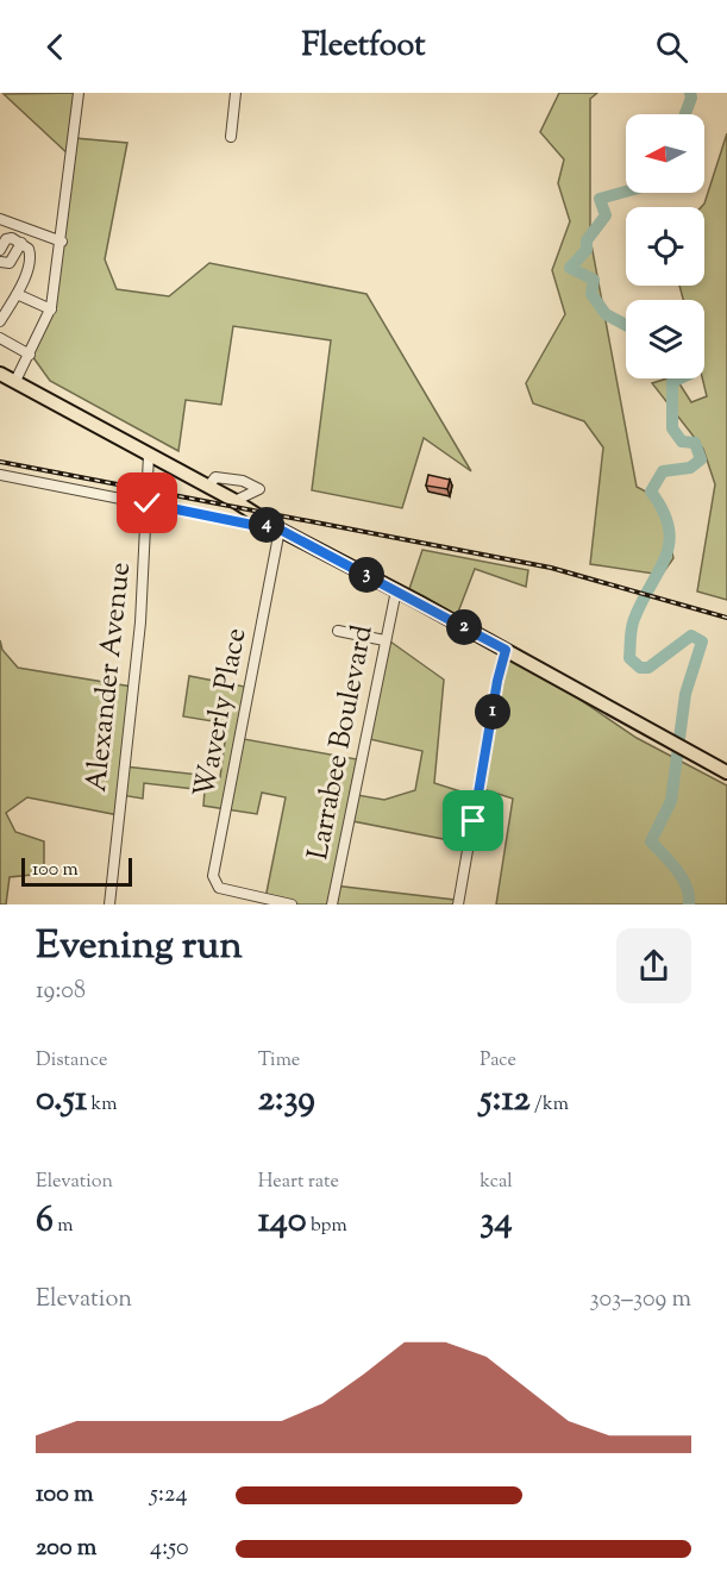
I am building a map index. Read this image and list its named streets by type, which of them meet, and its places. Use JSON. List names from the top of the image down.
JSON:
{
  "streets": {
    "street": ["Alexander Avenue", "Waverly Place", "Larrabee Boulevard"]
  },
  "scale_bar": "100 m",
  "north": "left",
  "page": {
    "header": "Fleetfoot",
    "pins": [
      "4",
      "3",
      "2",
      "1"
    ],
    "scale": "100 m",
    "heading": ["Evening run", "19:08"],
    "stats": [
      ["Distance", "0.51 km"],
      ["Time", "2:39"],
      ["Pace", "5:12 /km"],
      ["Elevation", "6 m"],
      ["Heart rate", "140 bpm"],
      ["kcal", "34"]
    ],
    "chart": ["Elevation", "303–309 m"],
    "list": [
      {
        "name": "100 m",
        "note": "5:24"
      },
      {
        "name": "200 m",
        "note": "4:50"
      }
    ]
  }
}
